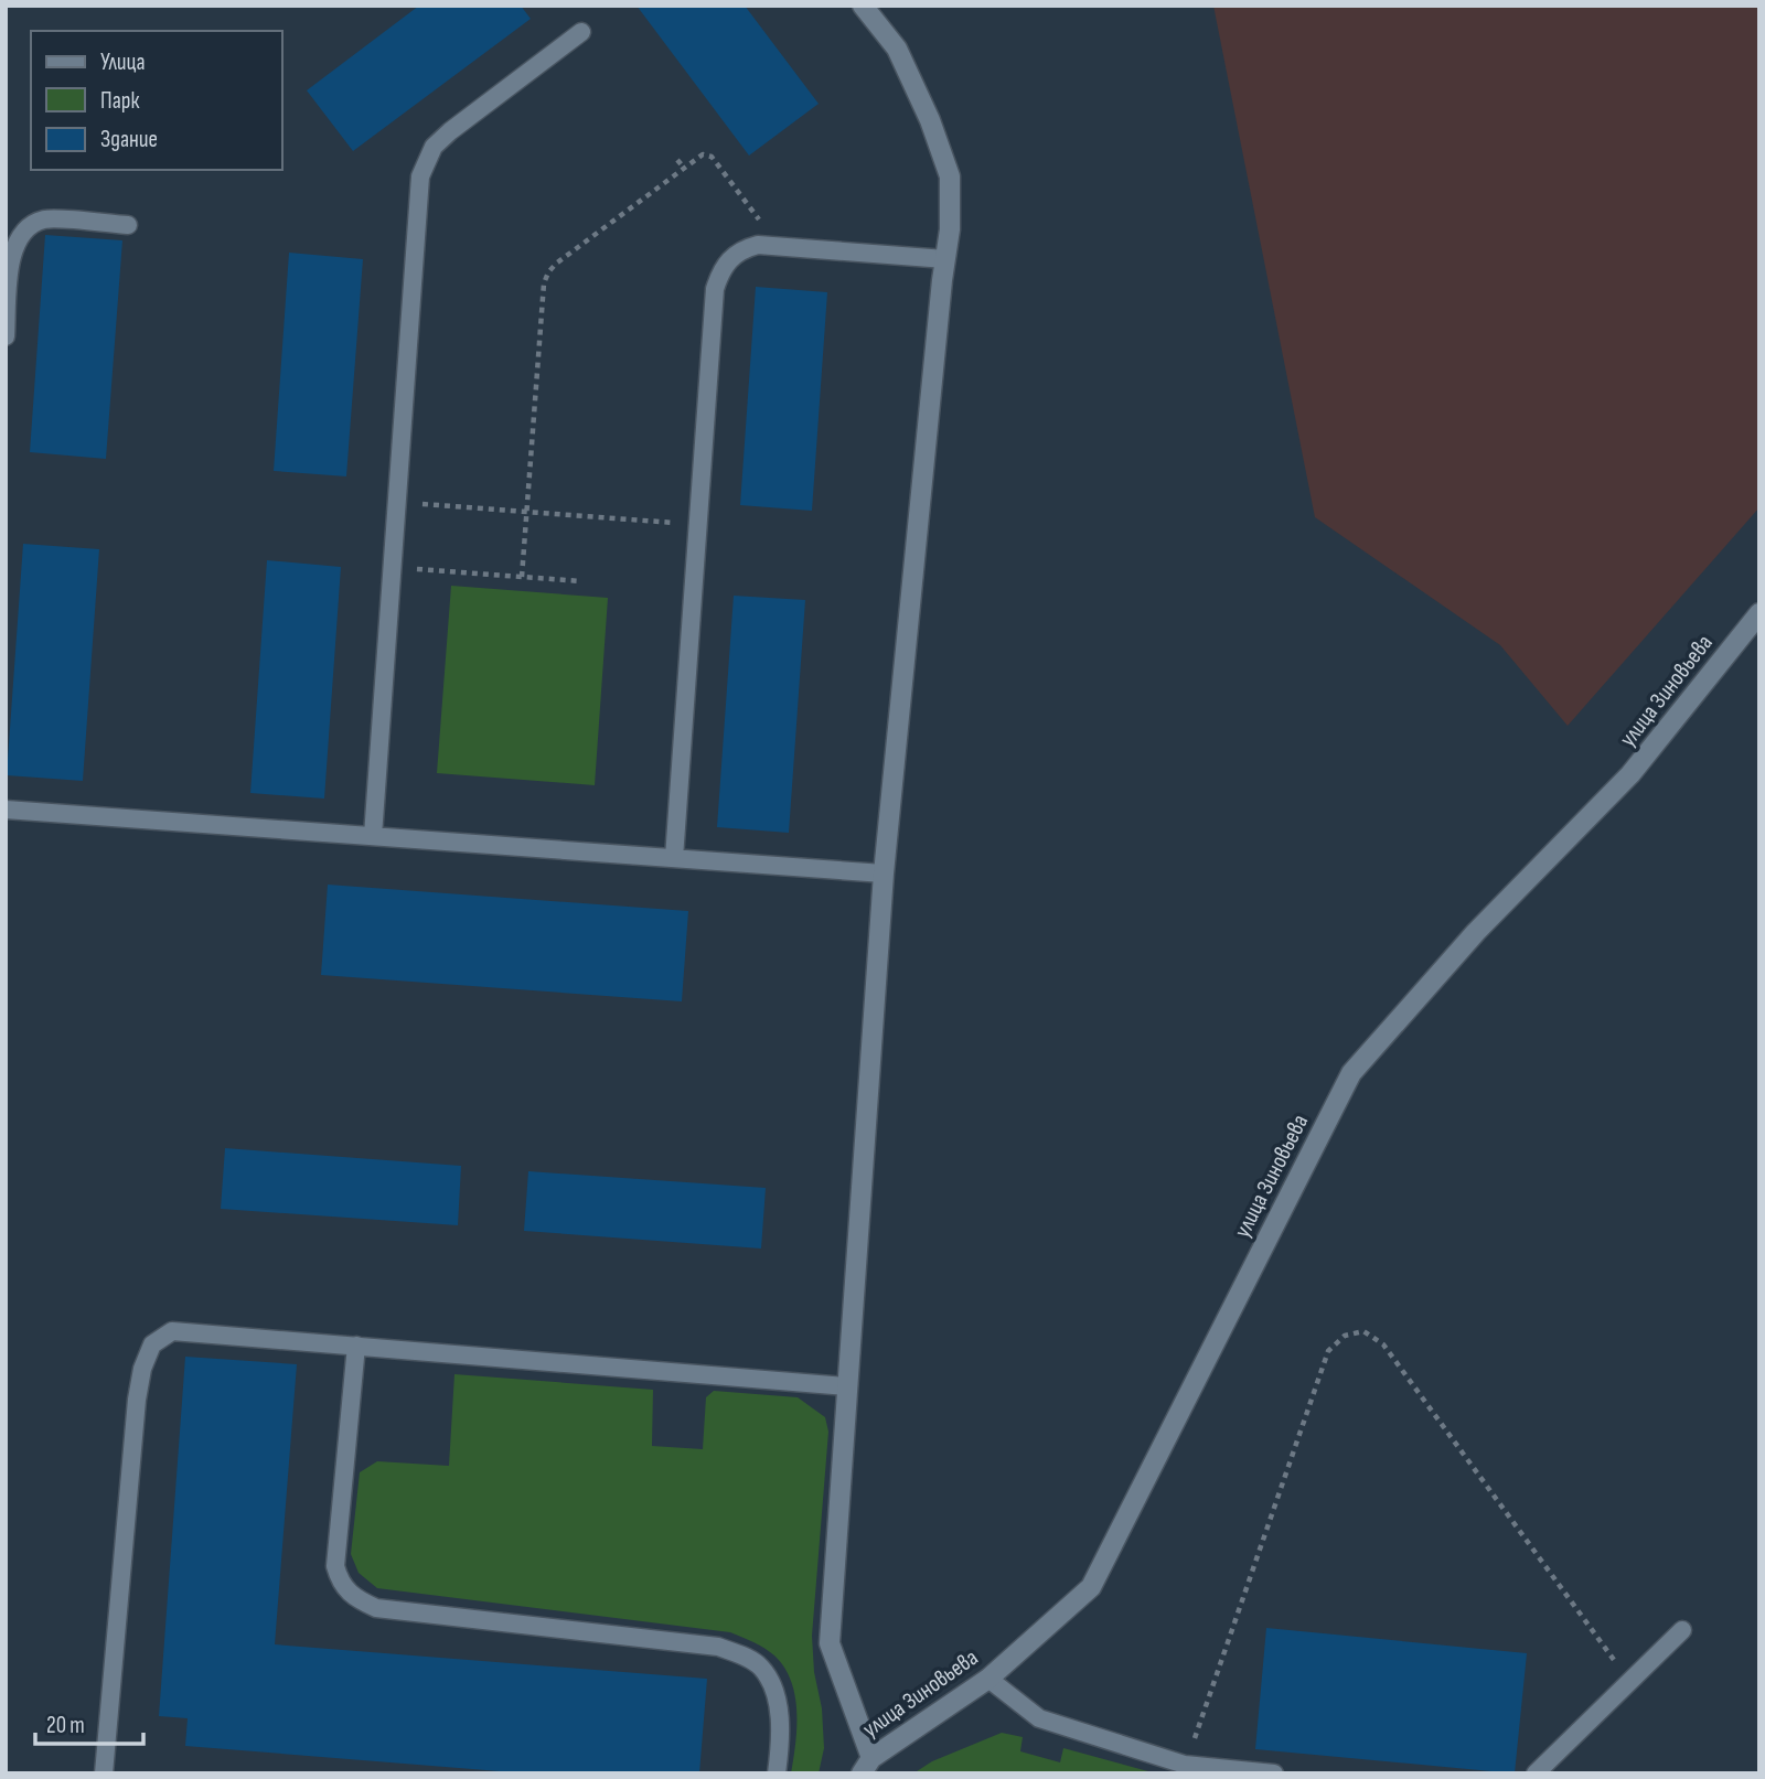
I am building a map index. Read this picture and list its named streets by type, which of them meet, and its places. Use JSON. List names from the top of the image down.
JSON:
{
  "streets": {
    "street": ["улица Зиновьева"]
  },
  "legend": ["Улица", "Парк", "Здание"],
  "scale_bar": "20 m"
}
